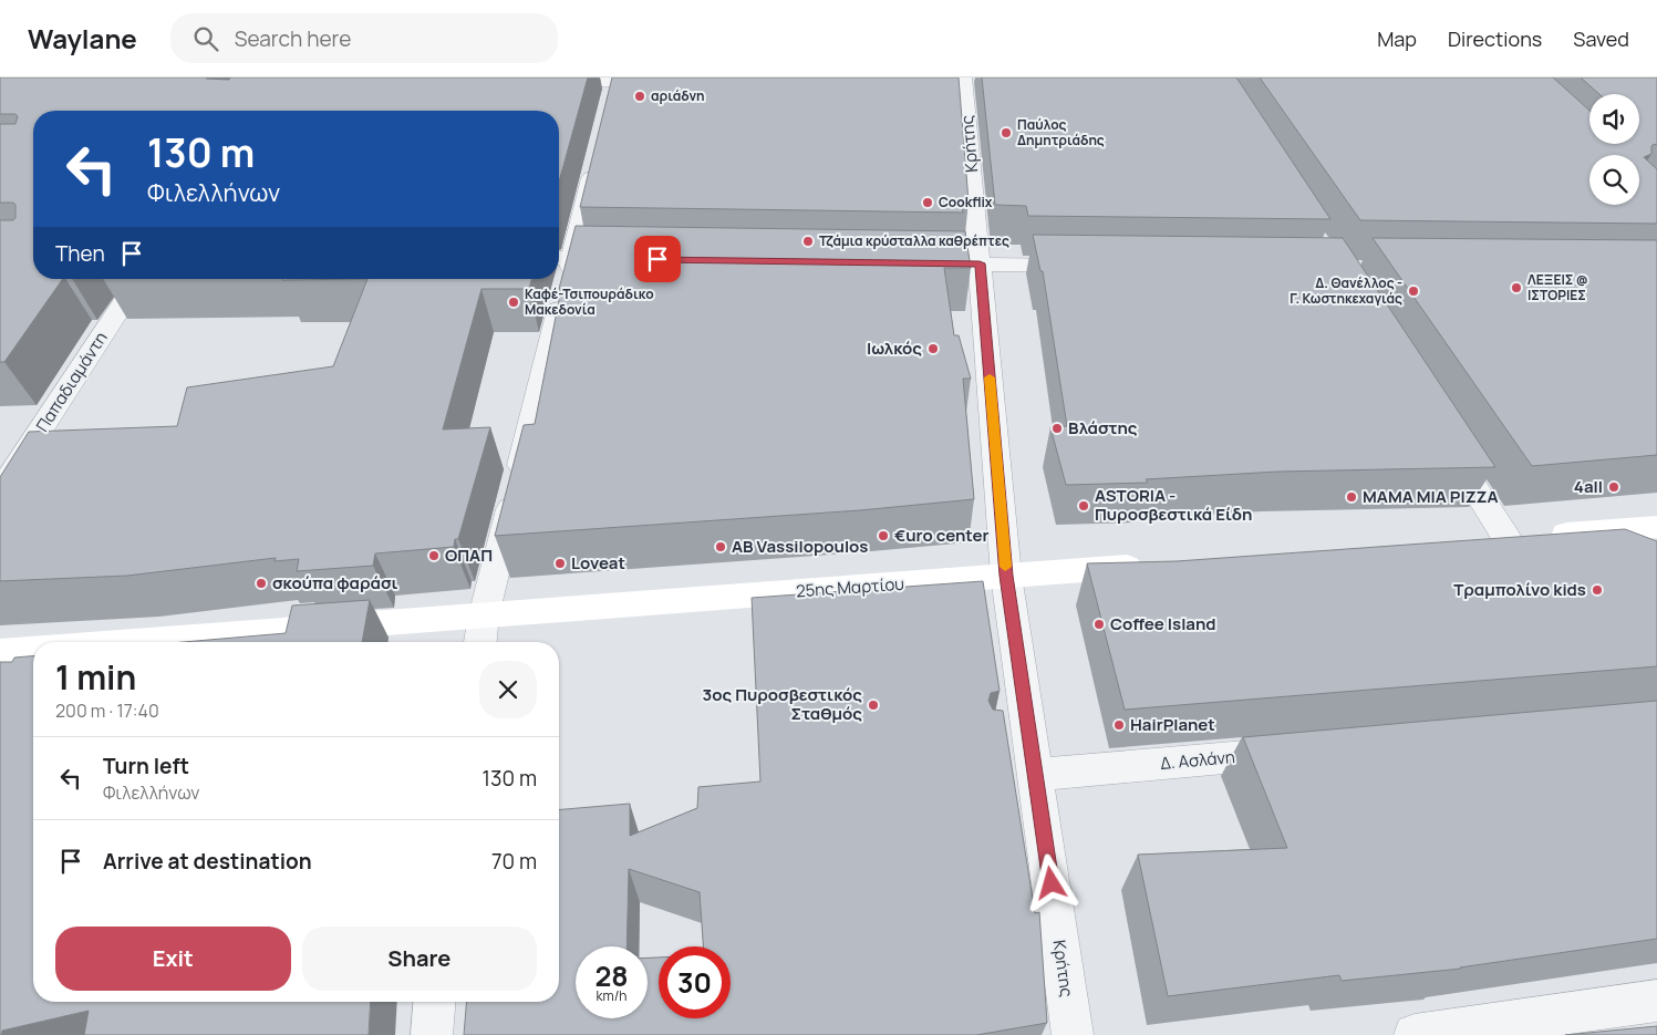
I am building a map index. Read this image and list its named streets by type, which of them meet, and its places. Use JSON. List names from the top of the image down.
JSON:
{
  "streets": {
    "main road": ["25ης Μαρτίου"],
    "street": ["Κρήτης", "Παπαδιαμάντη", "Δ. Ασλάνη"]
  },
  "crossings": [
    ["Κρήτης", "25ης Μαρτίου"],
    ["Κρήτης", "Δ. Ασλάνη"]
  ],
  "places": [
    "αριάδνη",
    "Παύλος Δημητριάδης",
    "Cookflix",
    "Τζάμια κρύσταλλα καθρέπτες",
    "ΛΕΞΕΙΣ @ ΙΣΤΟΡΙΕΣ",
    "Δ. Θανέλλος - Γ. Κωστηκεχαγιάς",
    "Καφέ-Τσιπουράδικο Μακεδονία",
    "Ιωλκός",
    "Βλάστης",
    "4all",
    "MAMA MIA PIZZA",
    "ASTORIA - Πυροσβεστικά Είδη",
    "€uro center",
    "AB Vassilopoulos",
    "ΟΠΑΠ",
    "Loveat",
    "σκούπα φαράσι",
    "Τραμπολίνο kids",
    "Coffee Island",
    "3ος Πυροσβεστικός Σταθμός",
    "HairPlanet"
  ],
  "page": {
    "header": "Waylane",
    "search": "Search here",
    "nav": ["Map", "Directions", "Saved"],
    "turn": ["130 m", "Φιλελλήνων"],
    "then": "Then",
    "heading": ["1 min", "200 m · 17:40"],
    "list": [
      {
        "name": "Turn left",
        "note": "Φιλελλήνων",
        "value": "130 m"
      },
      {
        "name": "Arrive at destination",
        "value": "70 m"
      }
    ],
    "buttons": ["Exit", "Share"],
    "speed": "28 km/h",
    "limit": "30"
  }
}
